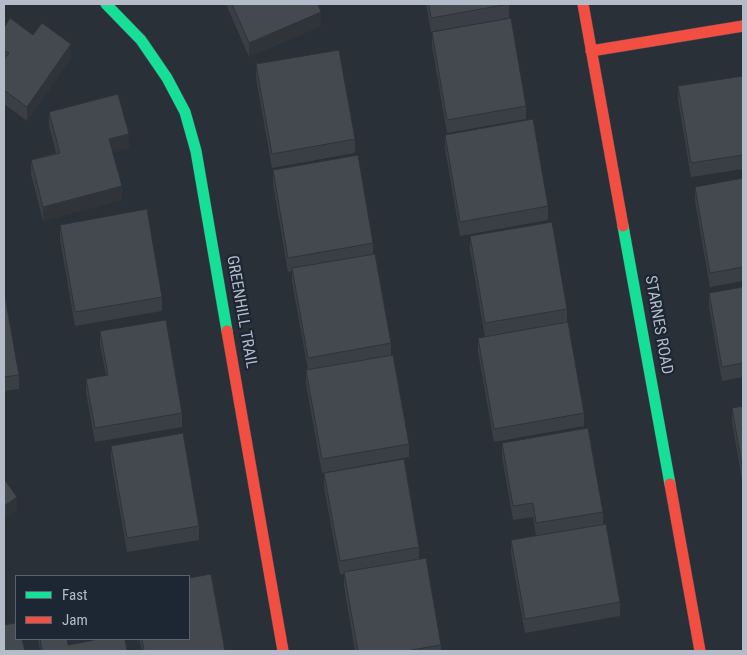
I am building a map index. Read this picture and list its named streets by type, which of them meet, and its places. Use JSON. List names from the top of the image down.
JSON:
{
  "streets": {
    "street": ["GREENHILL TRAIL", "STARNES ROAD"]
  },
  "legend": ["Fast", "Jam"]
}
